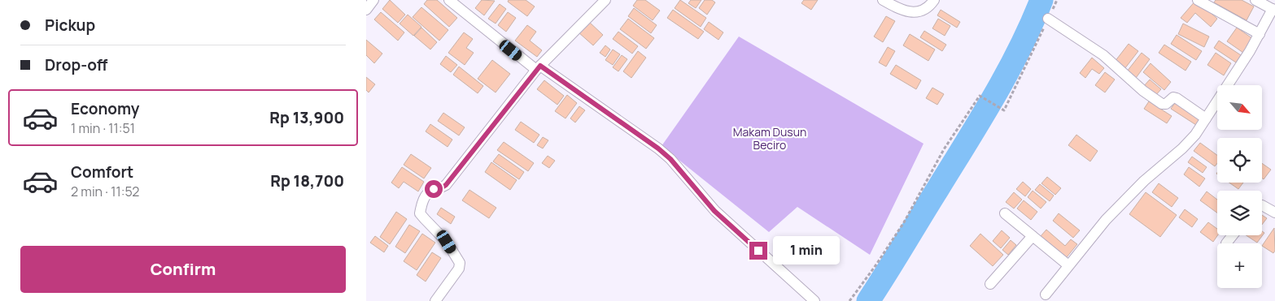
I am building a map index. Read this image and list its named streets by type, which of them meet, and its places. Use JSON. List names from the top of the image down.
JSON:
{
  "parks": ["Makam Dusun Beciro"],
  "north": "bottom right",
  "page": {
    "banner": ["Pickup", "Drop-off"],
    "map_buttons": "+",
    "list": [
      {
        "name": "Economy",
        "note": "1 min · 11:51",
        "value": "Rp 13,900"
      },
      {
        "name": "Comfort",
        "note": "2 min · 11:52",
        "value": "Rp 18,700"
      }
    ],
    "bubble": "1 min",
    "buttons": "Confirm"
  }
}
